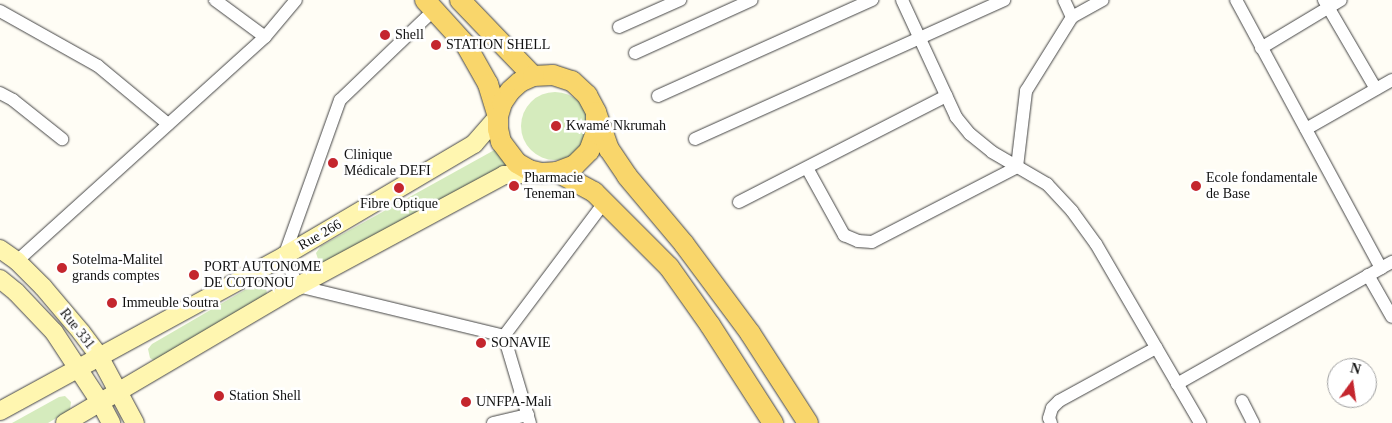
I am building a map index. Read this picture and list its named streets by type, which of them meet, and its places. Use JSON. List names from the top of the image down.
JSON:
{
  "streets": {
    "main road": ["Rue 266", "Rue 331"]
  },
  "crossings": [
    ["Rue 266", "Rue 331"]
  ],
  "places": [
    "Shell",
    "STATION SHELL",
    "Kwamé Nkrumah",
    "Clinique Médicale DEFI",
    "Pharmacie Teneman",
    "Ecole fondamentale de Base",
    "Fibre Optique",
    "Sotelma-Malitel grands comptes",
    "PORT AUTONOME DE COTONOU",
    "Immeuble Soutra",
    "SONAVIE",
    "Station Shell",
    "UNFPA-Mali"
  ],
  "north": "top"
}
